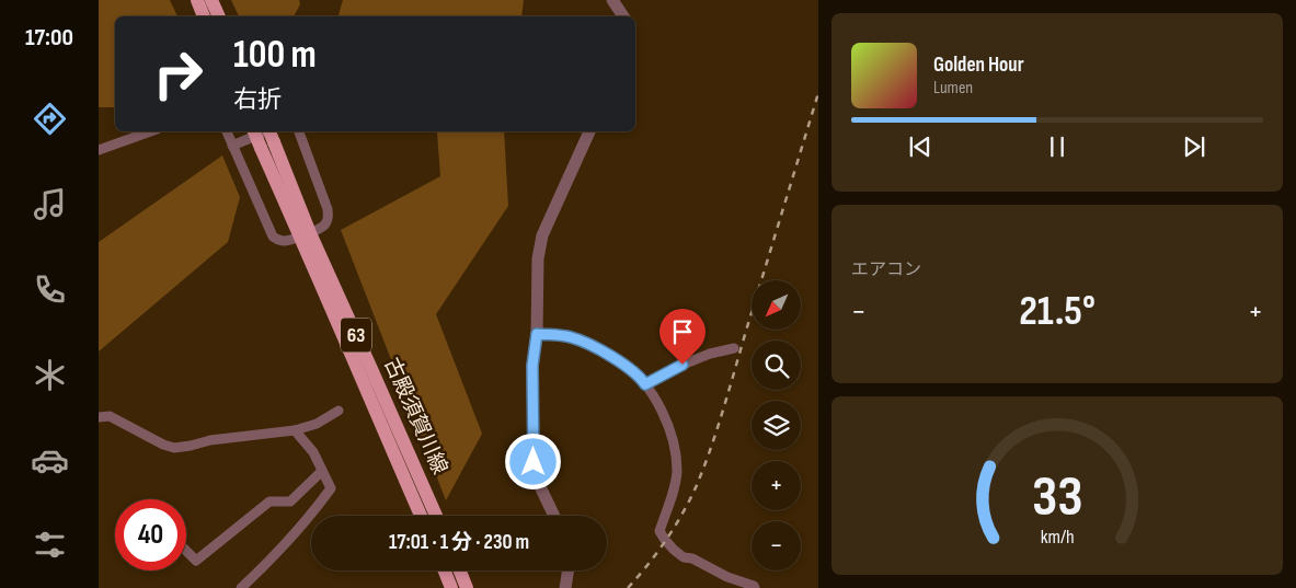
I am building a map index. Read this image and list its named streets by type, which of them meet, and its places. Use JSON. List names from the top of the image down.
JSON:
{
  "streets": {
    "main road": ["63", "古殿須賀川線"]
  },
  "crossings": [
    ["63", "古殿須賀川線"]
  ],
  "north": "bottom left",
  "page": {
    "tabs": "17:00",
    "turn": ["100 m", "右折"],
    "song": ["Golden Hour", "Lumen"],
    "tile": "エアコン",
    "map_buttons": ["+", "−"],
    "heat": ["−", "21.5°", "+"],
    "limit": "40",
    "trip": "17:01 · 1 分 · 230 m",
    "gauge": ["33", "km/h"]
  }
}
